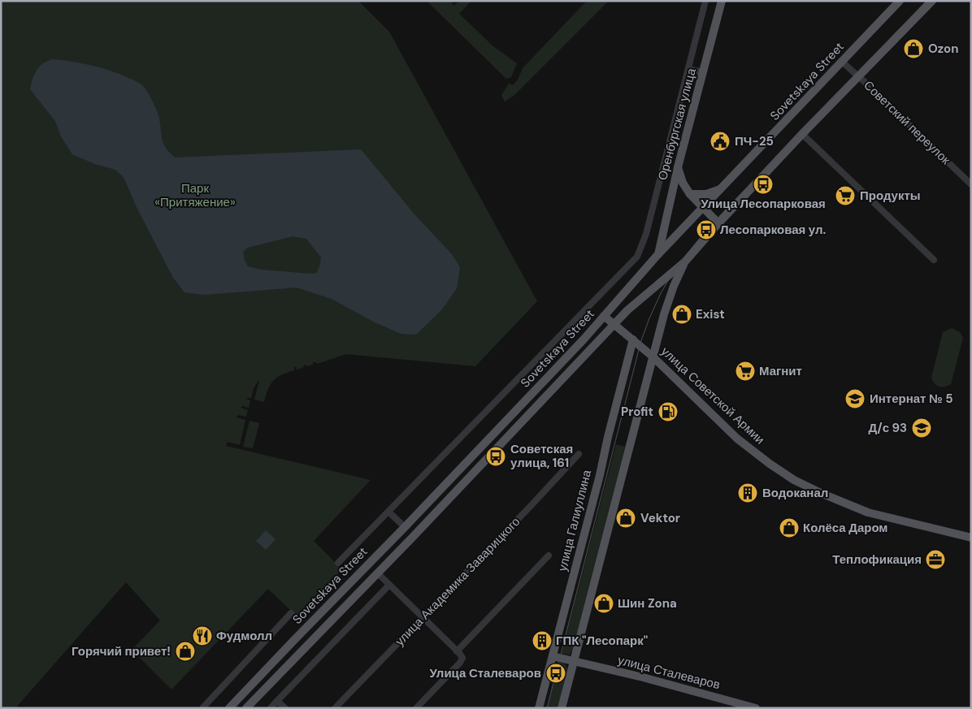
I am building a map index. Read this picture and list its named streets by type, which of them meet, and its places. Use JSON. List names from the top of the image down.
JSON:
{
  "streets": {
    "main road": [
      "Sovetskaya Street",
      "Оренбургская улица",
      "улица Советской Армии",
      "улица Галиуллина",
      "улица Сталеваров"
    ],
    "street": ["Советский переулок", "улица Академика Заварицкого"]
  },
  "crossings": [
    ["Sovetskaya Street", "Советский переулок"],
    ["Sovetskaya Street", "Оренбургская улица"],
    ["Sovetskaya Street", "улица Советской Армии"],
    ["улица Советской Армии", "улица Галиуллина"],
    ["улица Галиуллина", "улица Сталеваров"]
  ],
  "parks": ["Парк «Притяжение»"],
  "places": {
    "shop": [
      "Ozon",
      "Exist",
      "Vektor",
      "Колёса Даром",
      "Шин Zona",
      "Горячий привет!"
    ],
    "public building": ["ПЧ-25"],
    "bus stop": [
      "Улица Лесопарковая",
      "Лесопарковая ул.",
      "Советская улица, 161",
      "Улица Сталеваров"
    ],
    "supermarket": ["Продукты", "Магнит"],
    "school or university": ["Интернат № 5", "Д/с 93"],
    "fuel station": ["Profit"],
    "building": ["Водоканал", "ГПК \"Лесопарк\""],
    "office": ["Теплофикация"],
    "restaurant": ["Фудмолл"]
  }
}
